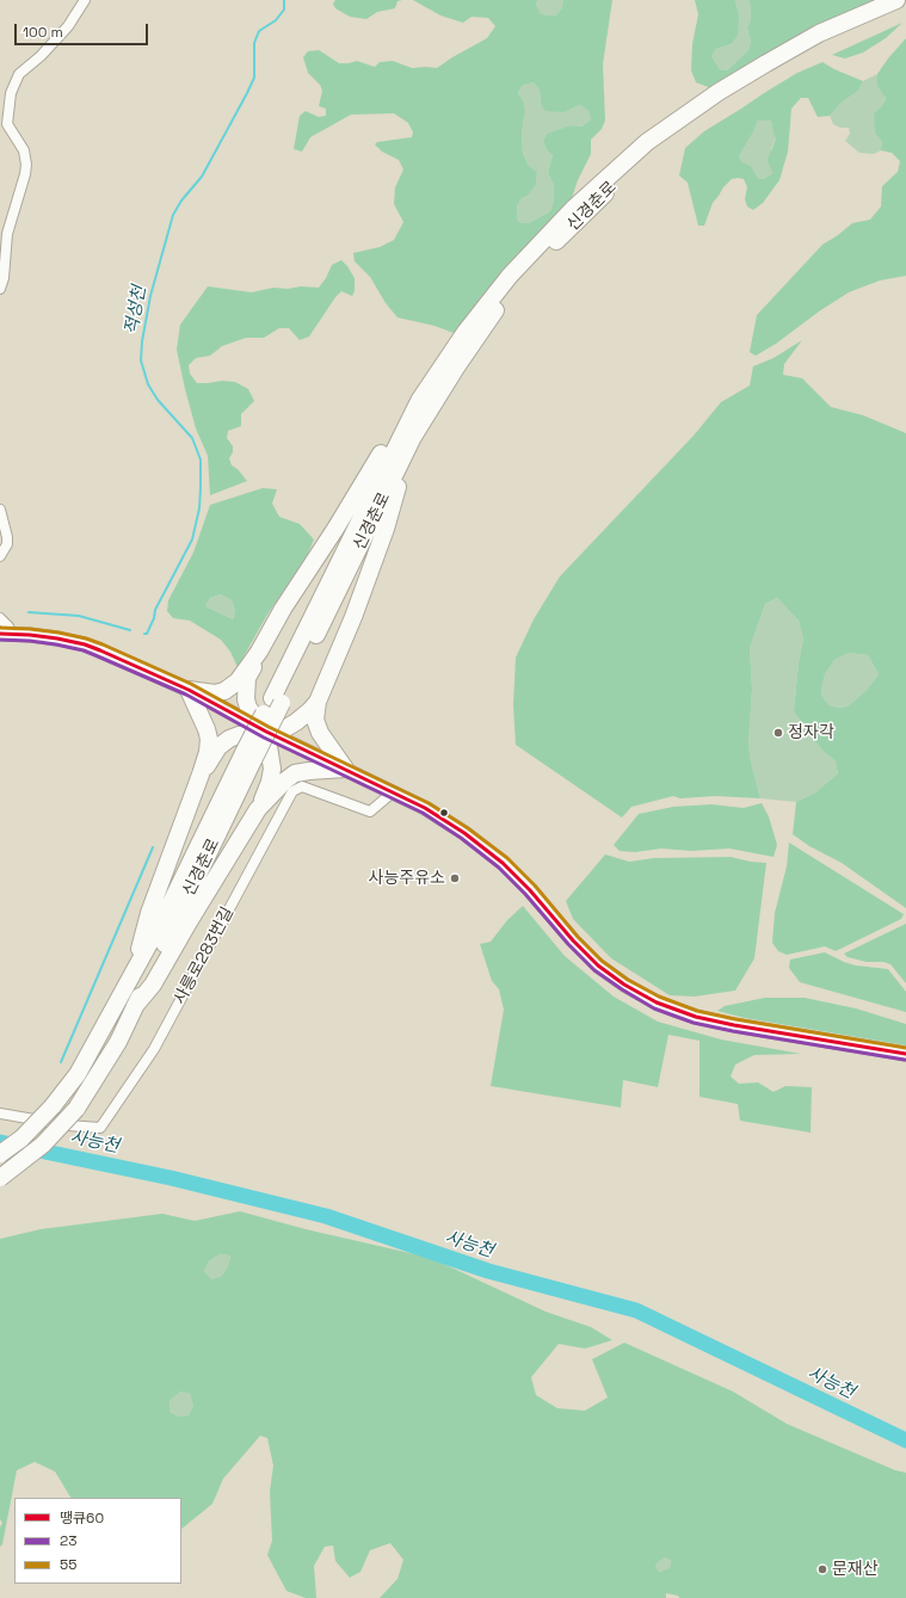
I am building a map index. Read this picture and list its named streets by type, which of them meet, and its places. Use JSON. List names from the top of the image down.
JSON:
{
  "streets": {
    "highway": ["신경춘로"],
    "street": ["사릉로283번길"]
  },
  "water": ["적성천", "사능천"],
  "places": ["정자각", "사능주유소", "문재산"],
  "lines": ["transit line 55", "transit line 땡큐60", "transit line 23"],
  "legend": ["땡큐60", "23", "55"],
  "scale_bar": "100 m"
}
